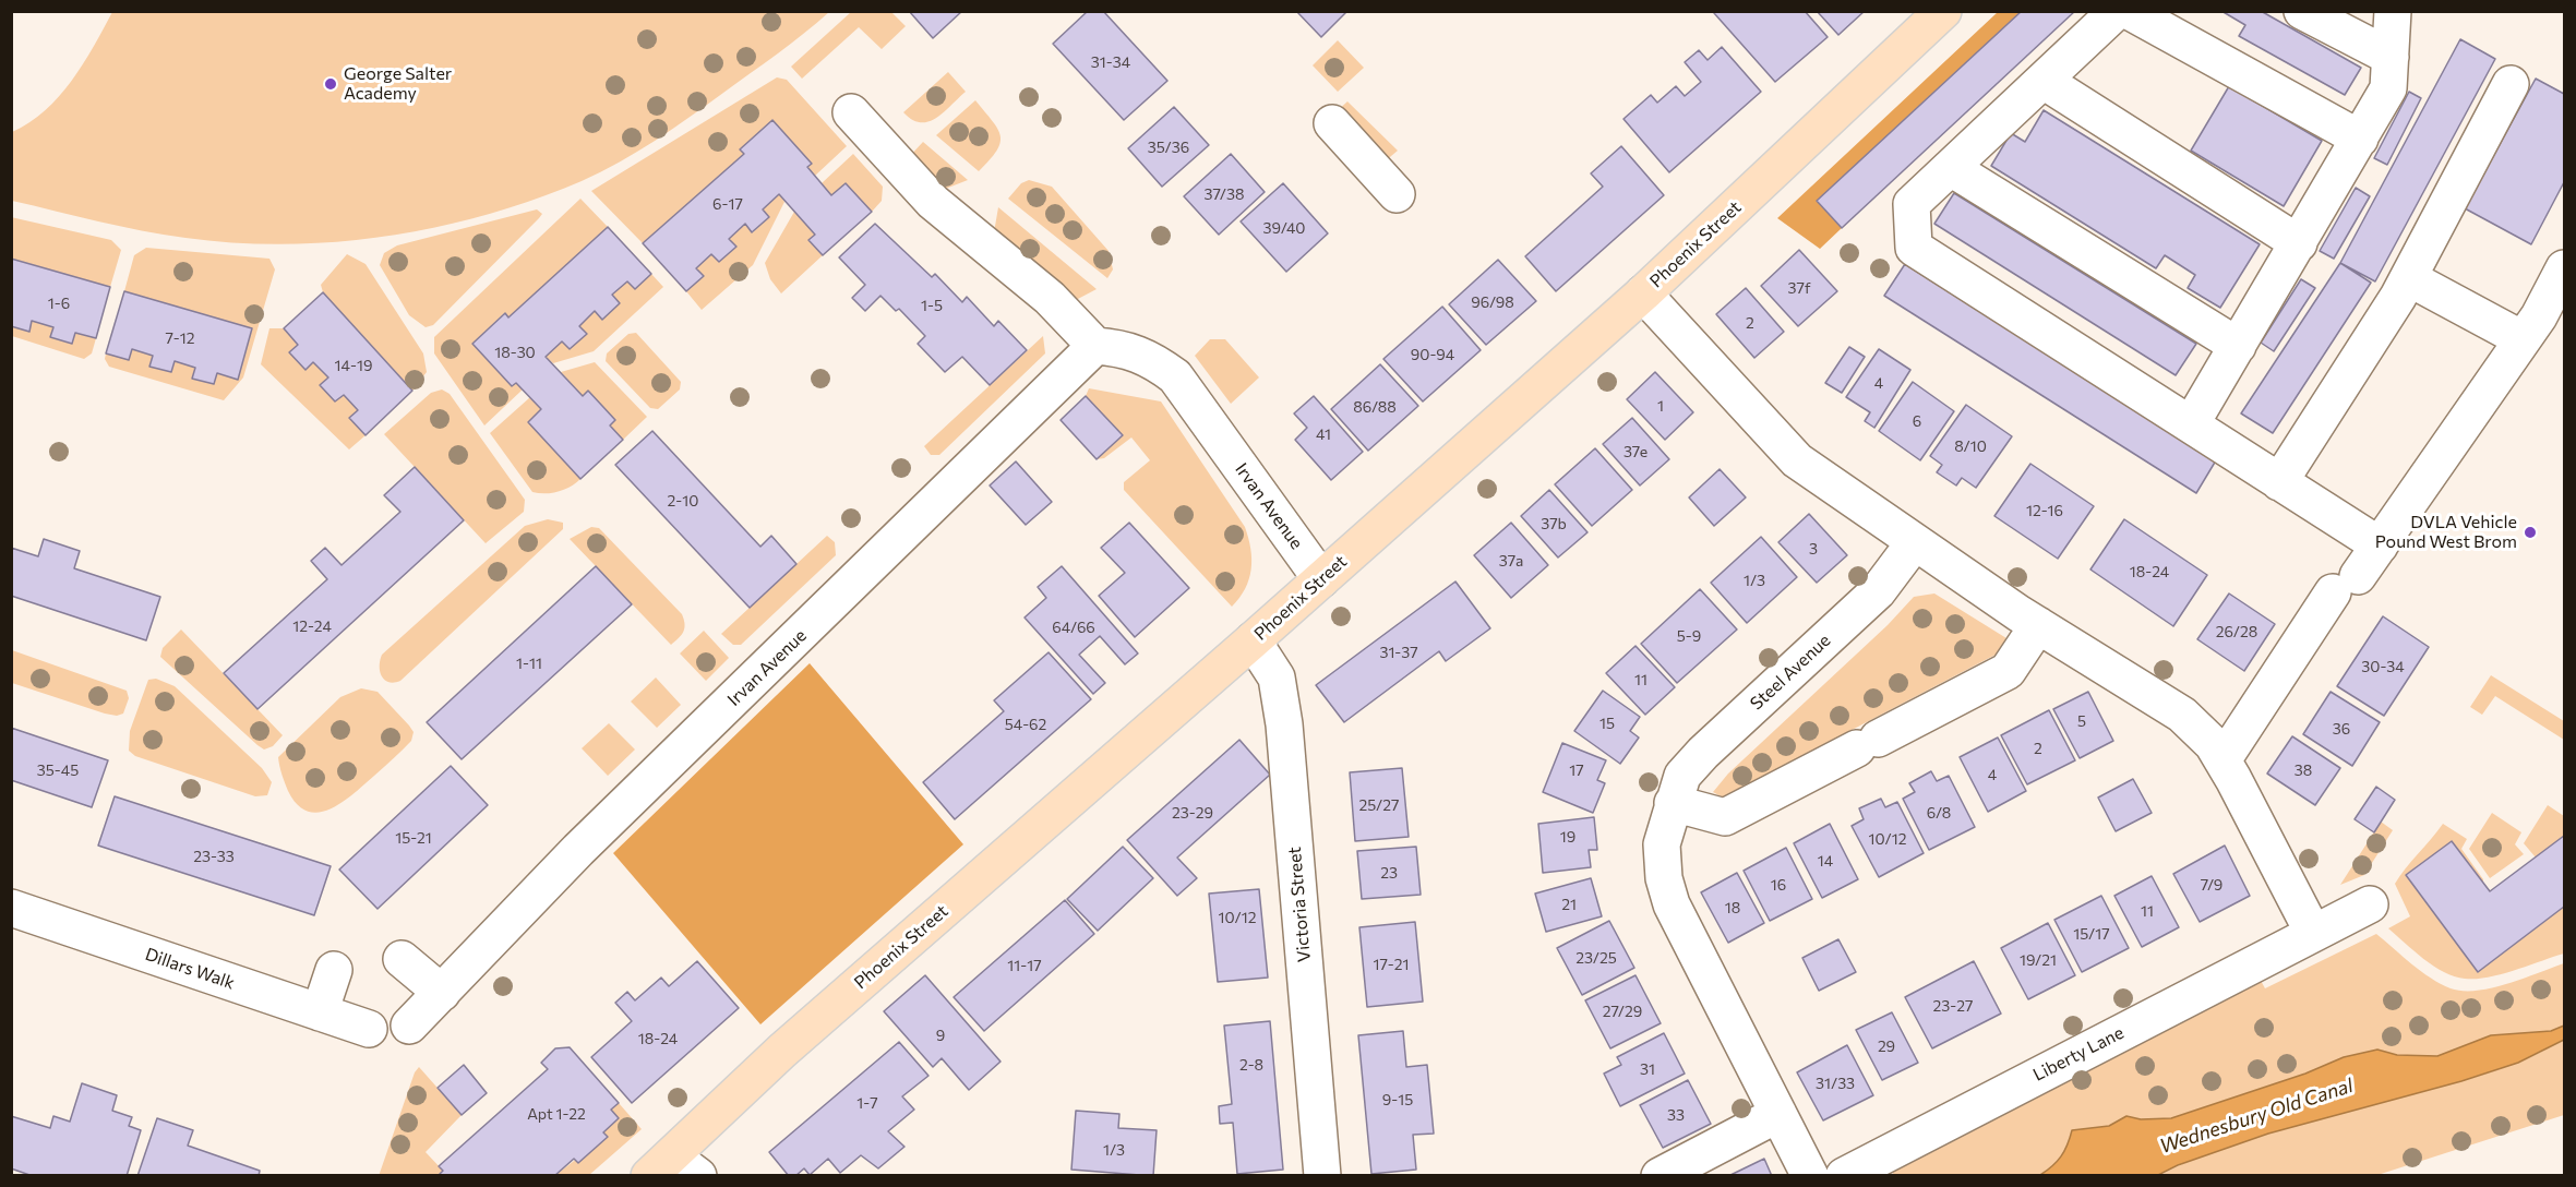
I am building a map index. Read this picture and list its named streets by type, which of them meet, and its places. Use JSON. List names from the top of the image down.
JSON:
{
  "streets": {
    "main road": ["Phoenix Street"],
    "street": [
      "Irvan Avenue",
      "Steel Avenue",
      "Victoria Street",
      "Dillars Walk",
      "Liberty Lane"
    ]
  },
  "crossings": [
    ["Phoenix Street", "Irvan Avenue"],
    ["Phoenix Street", "Victoria Street"]
  ],
  "water": ["Wednesbury Old Canal"],
  "places": ["George Salter Academy", "DVLA Vehicle Pound West Brom"],
  "house_numbers": [
    "31-34",
    "35/36",
    "37/38",
    "6-17",
    "39/40",
    "37f",
    "96/98",
    "1-6",
    "1-5",
    "2",
    "7-12",
    "18-30",
    "90-94",
    "14-19",
    "4",
    "1",
    "86/88",
    "6",
    "41",
    "8/10",
    "37e",
    "2-10",
    "12-16",
    "37b",
    "3",
    "37a",
    "18-24",
    "1/3",
    "12-24",
    "64/66",
    "26/28",
    "5-9",
    "31-37",
    "1-11",
    "30-34",
    "11",
    "5",
    "15",
    "54-62",
    "36",
    "2",
    "35-45",
    "17",
    "38",
    "4",
    "25/27",
    "23-29",
    "6/8",
    "19",
    "15-21",
    "10/12",
    "23-33",
    "14",
    "23",
    "16",
    "7/9",
    "21",
    "18",
    "11",
    "10/12",
    "15/17",
    "23/25",
    "19/21",
    "17-21",
    "11-17",
    "23-27",
    "27/29",
    "9",
    "18-24",
    "29",
    "2-8",
    "31",
    "31/33",
    "9-15",
    "1-7",
    "Apt 1-22",
    "33",
    "1/3"
  ]
}
